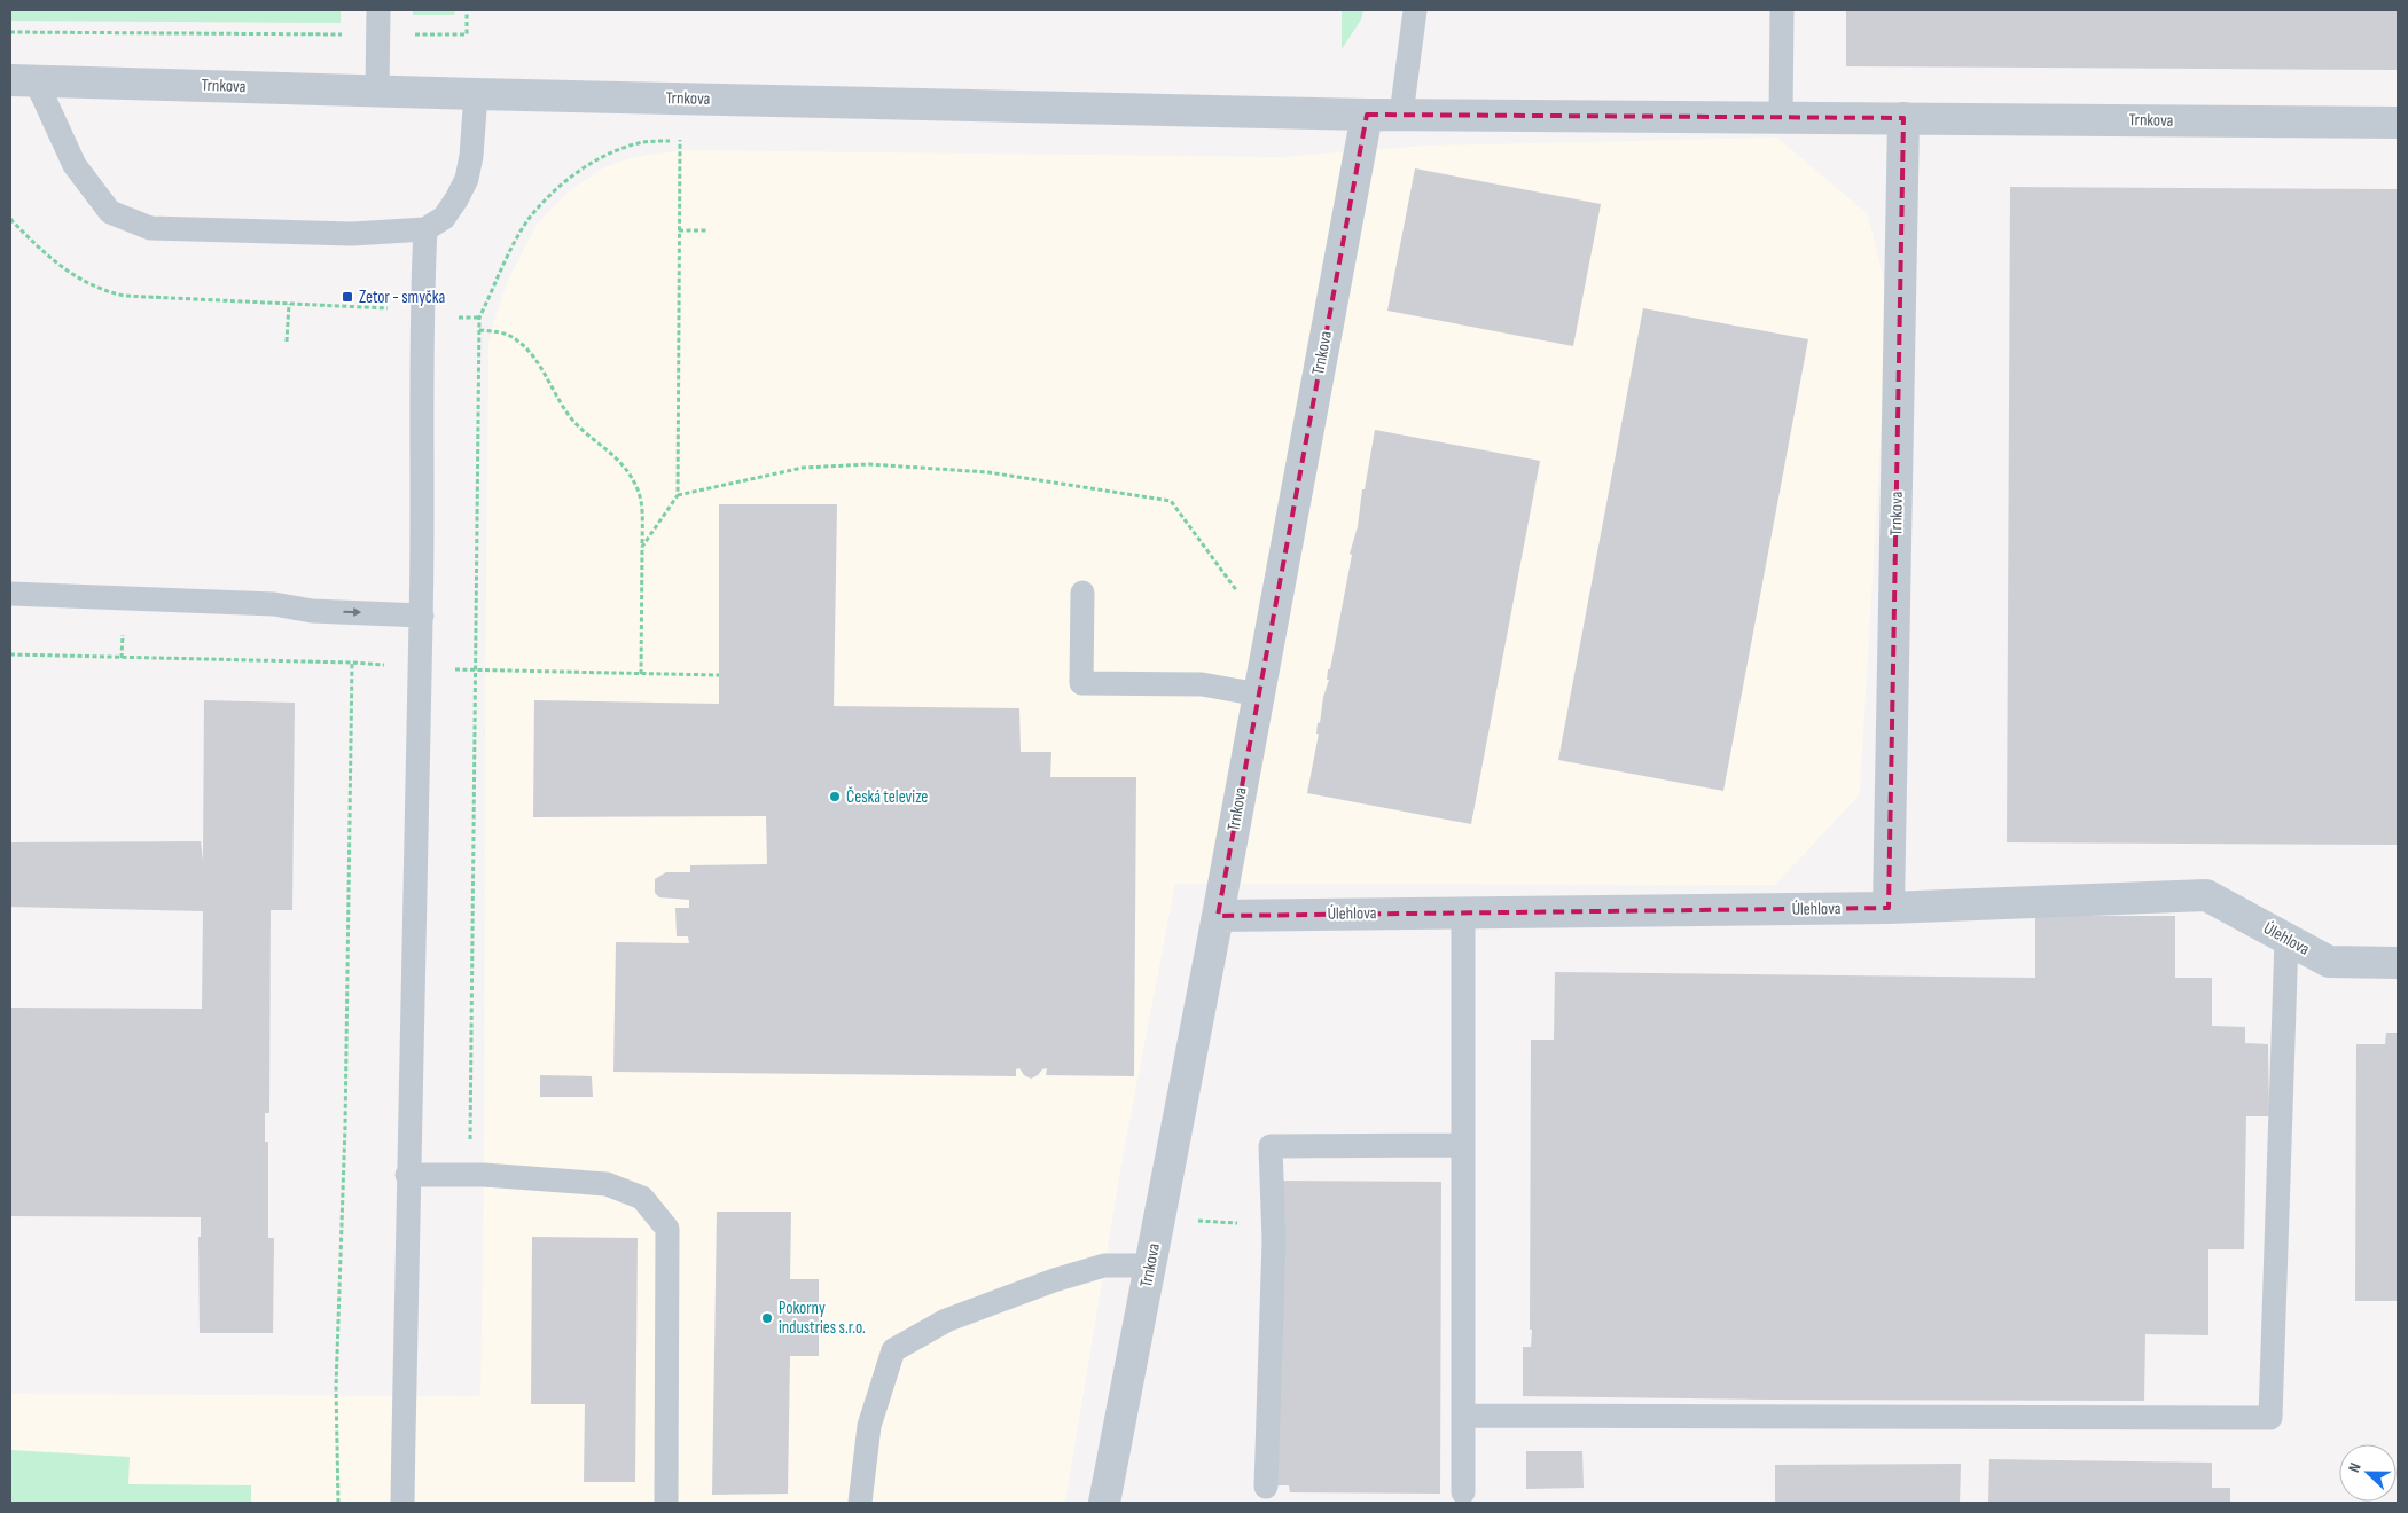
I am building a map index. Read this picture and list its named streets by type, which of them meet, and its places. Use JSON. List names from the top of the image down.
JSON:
{
  "streets": {
    "street": ["Trnkova", "Úlehlova"]
  },
  "crossings": [
    ["Trnkova", "Úlehlova"]
  ],
  "places": {
    "transit": ["Zetor - smyčka"],
    "other": ["Česká televize", "Pokorny industries s.r.o."]
  },
  "north": "left"
}
